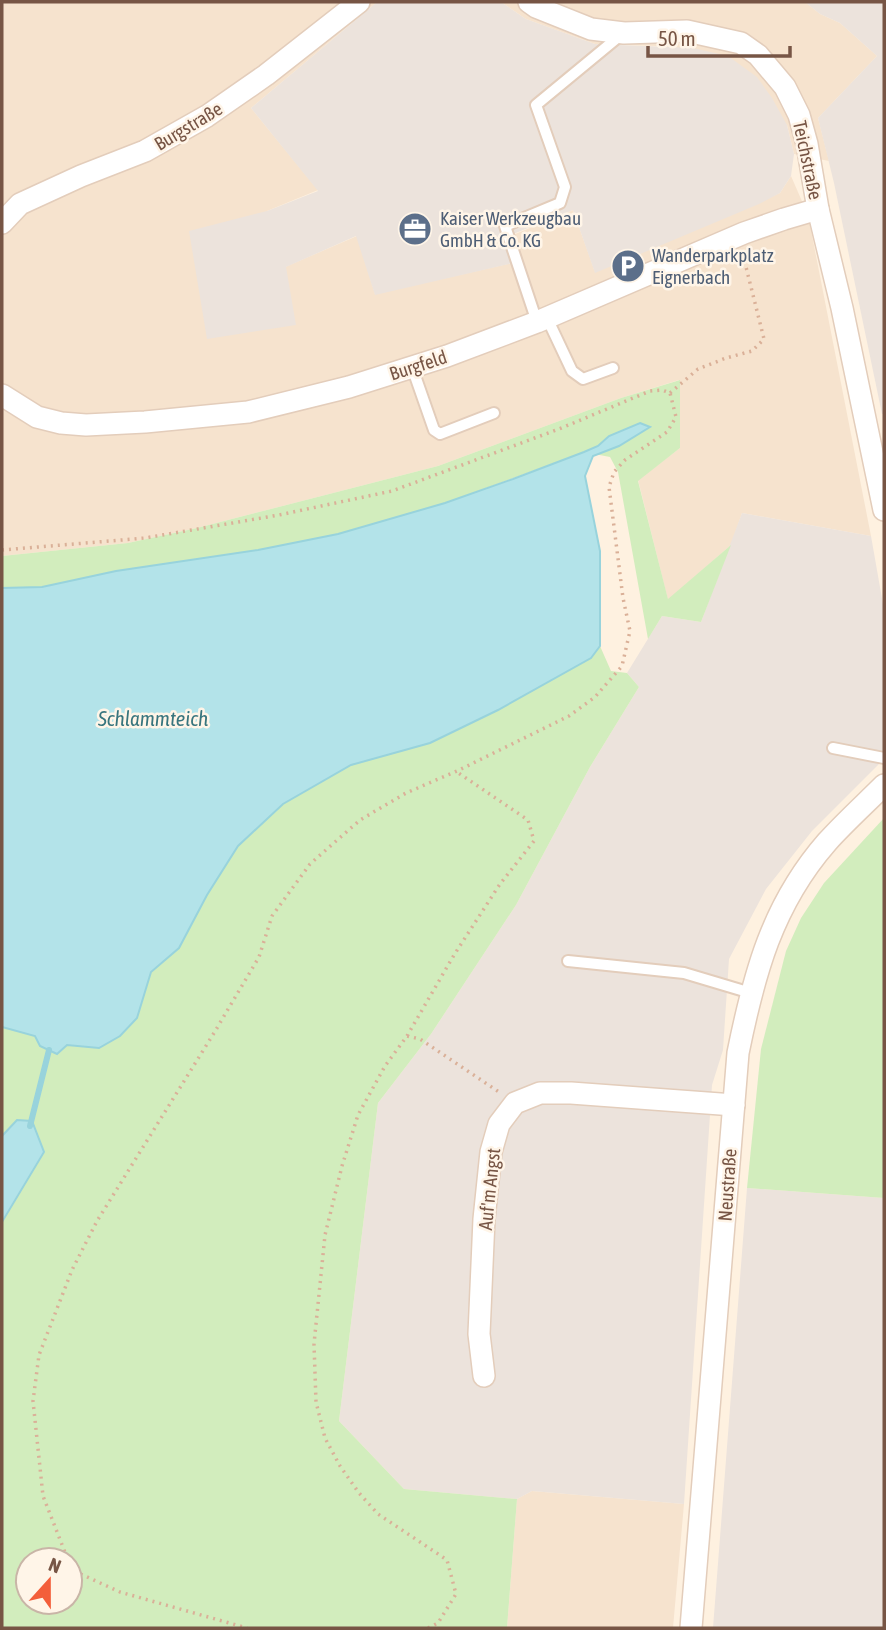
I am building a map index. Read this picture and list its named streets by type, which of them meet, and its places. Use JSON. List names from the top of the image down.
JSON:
{
  "streets": {
    "street": [
      "Burgstraße",
      "Teichstraße",
      "Burgfeld",
      "Neustraße",
      "Auf'm Angst"
    ]
  },
  "crossings": [
    ["Teichstraße", "Burgfeld"]
  ],
  "water": ["Schlammteich"],
  "places": {
    "office": ["Kaiser Werkzeugbau GmbH & Co. KG"],
    "parking": ["Wanderparkplatz Eignerbach"]
  },
  "scale_bar": "50 m",
  "north": "top"
}
